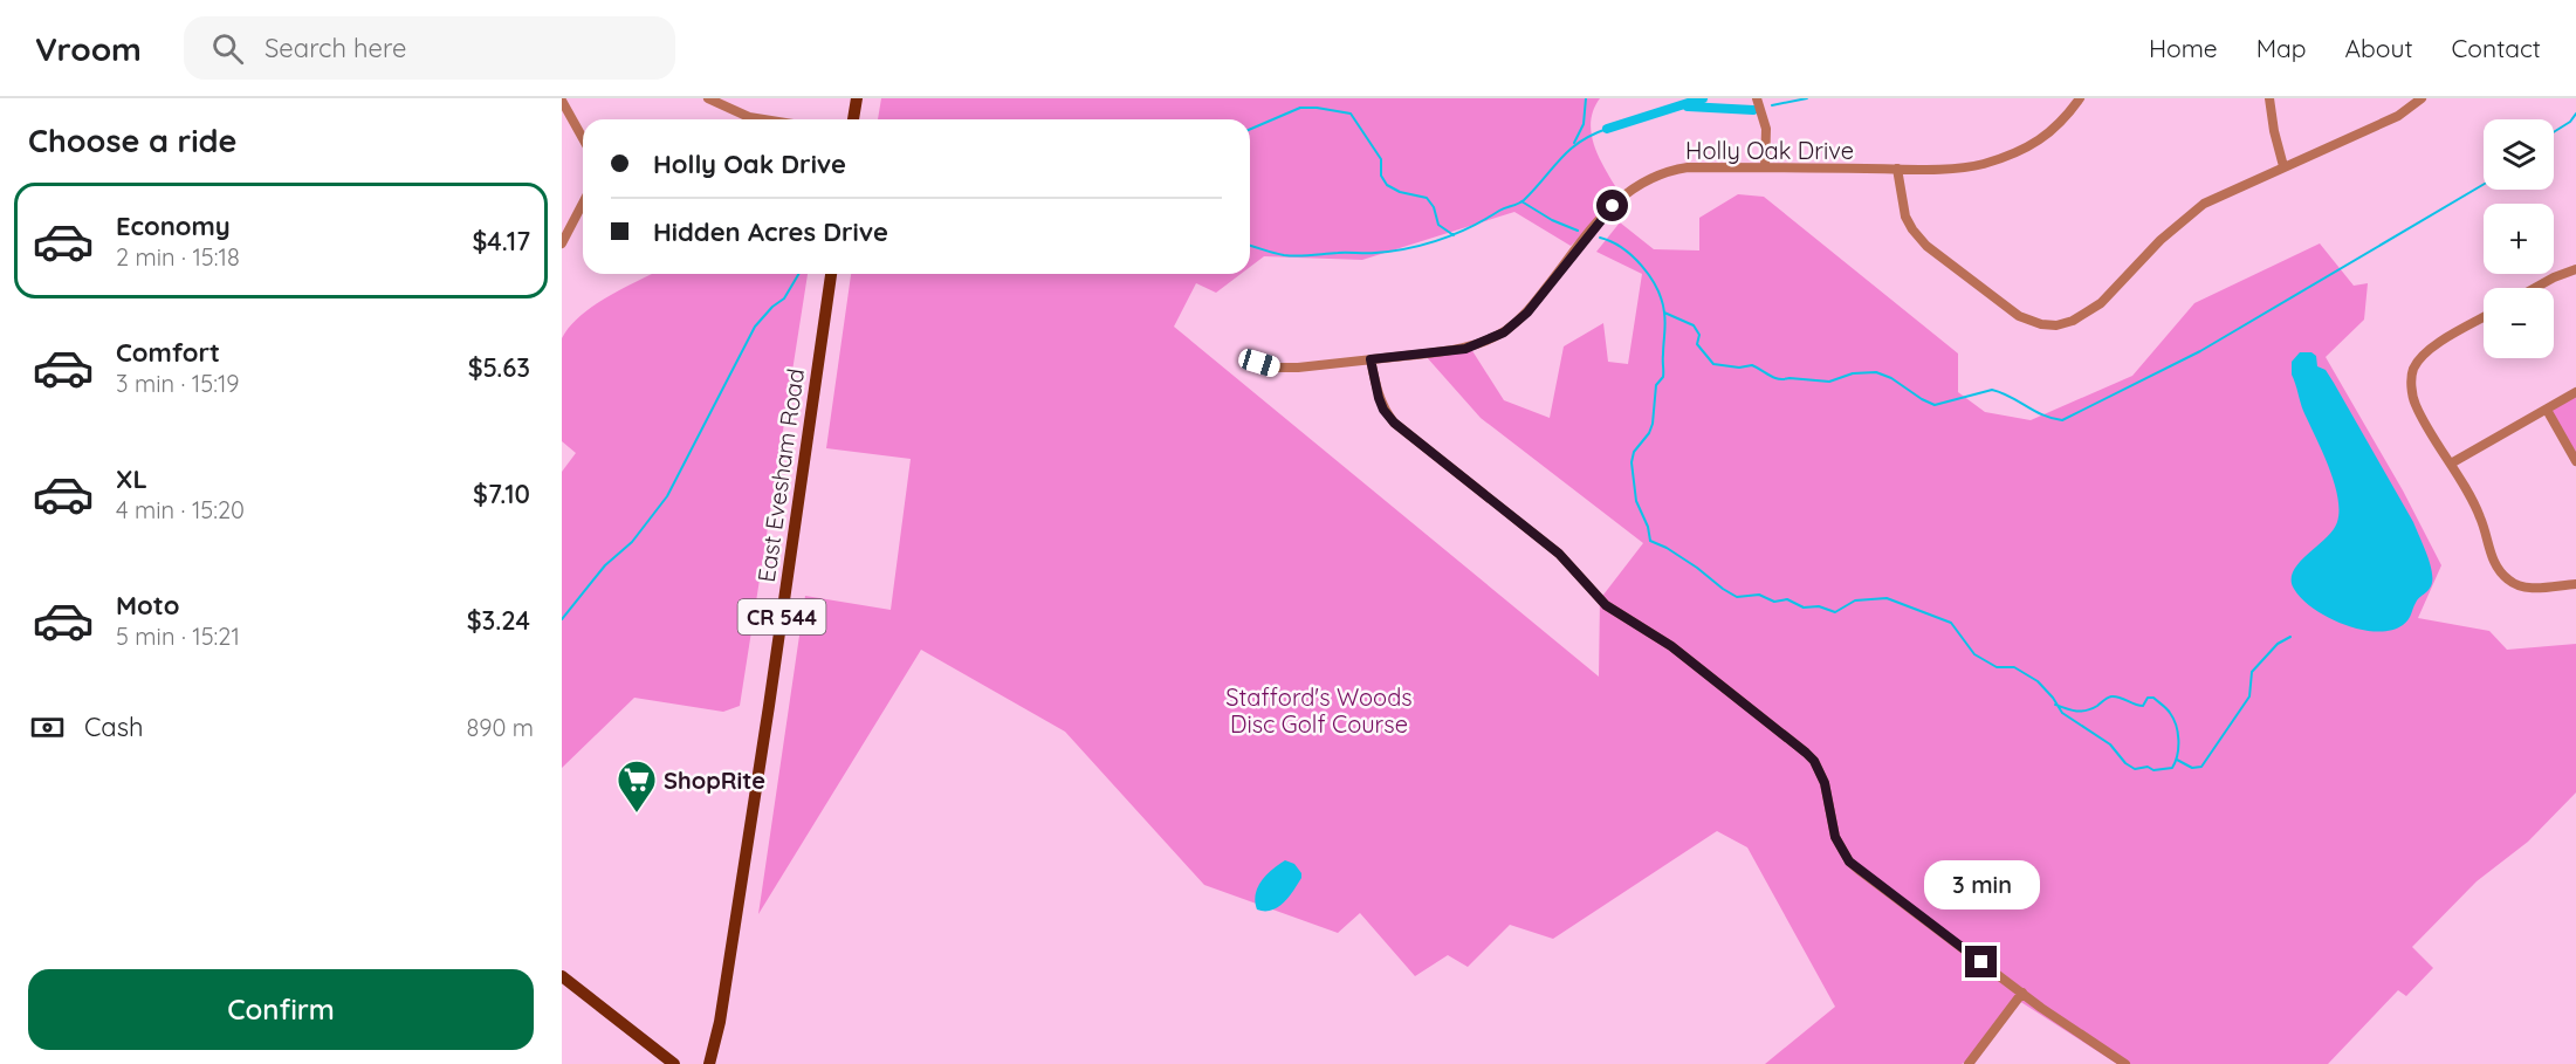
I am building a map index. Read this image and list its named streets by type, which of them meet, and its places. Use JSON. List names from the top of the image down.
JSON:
{
  "streets": {
    "main road": ["East Evesham Road", "CR 544"],
    "street": ["Holly Oak Drive"]
  },
  "parks": ["Stafford's Woods Disc Golf Course"],
  "places": {
    "supermarket": ["ShopRite"]
  },
  "page": {
    "header": "Vroom",
    "search": "Search here",
    "nav": [
      "Home",
      "Map",
      "About",
      "Contact"
    ],
    "heading": "Choose a ride",
    "map_buttons": ["+", "−"],
    "banner": ["Holly Oak Drive", "Hidden Acres Drive"],
    "list": [
      {
        "name": "Economy",
        "note": "2 min · 15:18",
        "value": "$4.17"
      },
      {
        "name": "Comfort",
        "note": "3 min · 15:19",
        "value": "$5.63"
      },
      {
        "name": "XL",
        "note": "4 min · 15:20",
        "value": "$7.10"
      },
      {
        "name": "Moto",
        "note": "5 min · 15:21",
        "value": "$3.24"
      }
    ],
    "pay": ["Cash", "890 m"],
    "bubble": "3 min",
    "buttons": "Confirm"
  }
}
